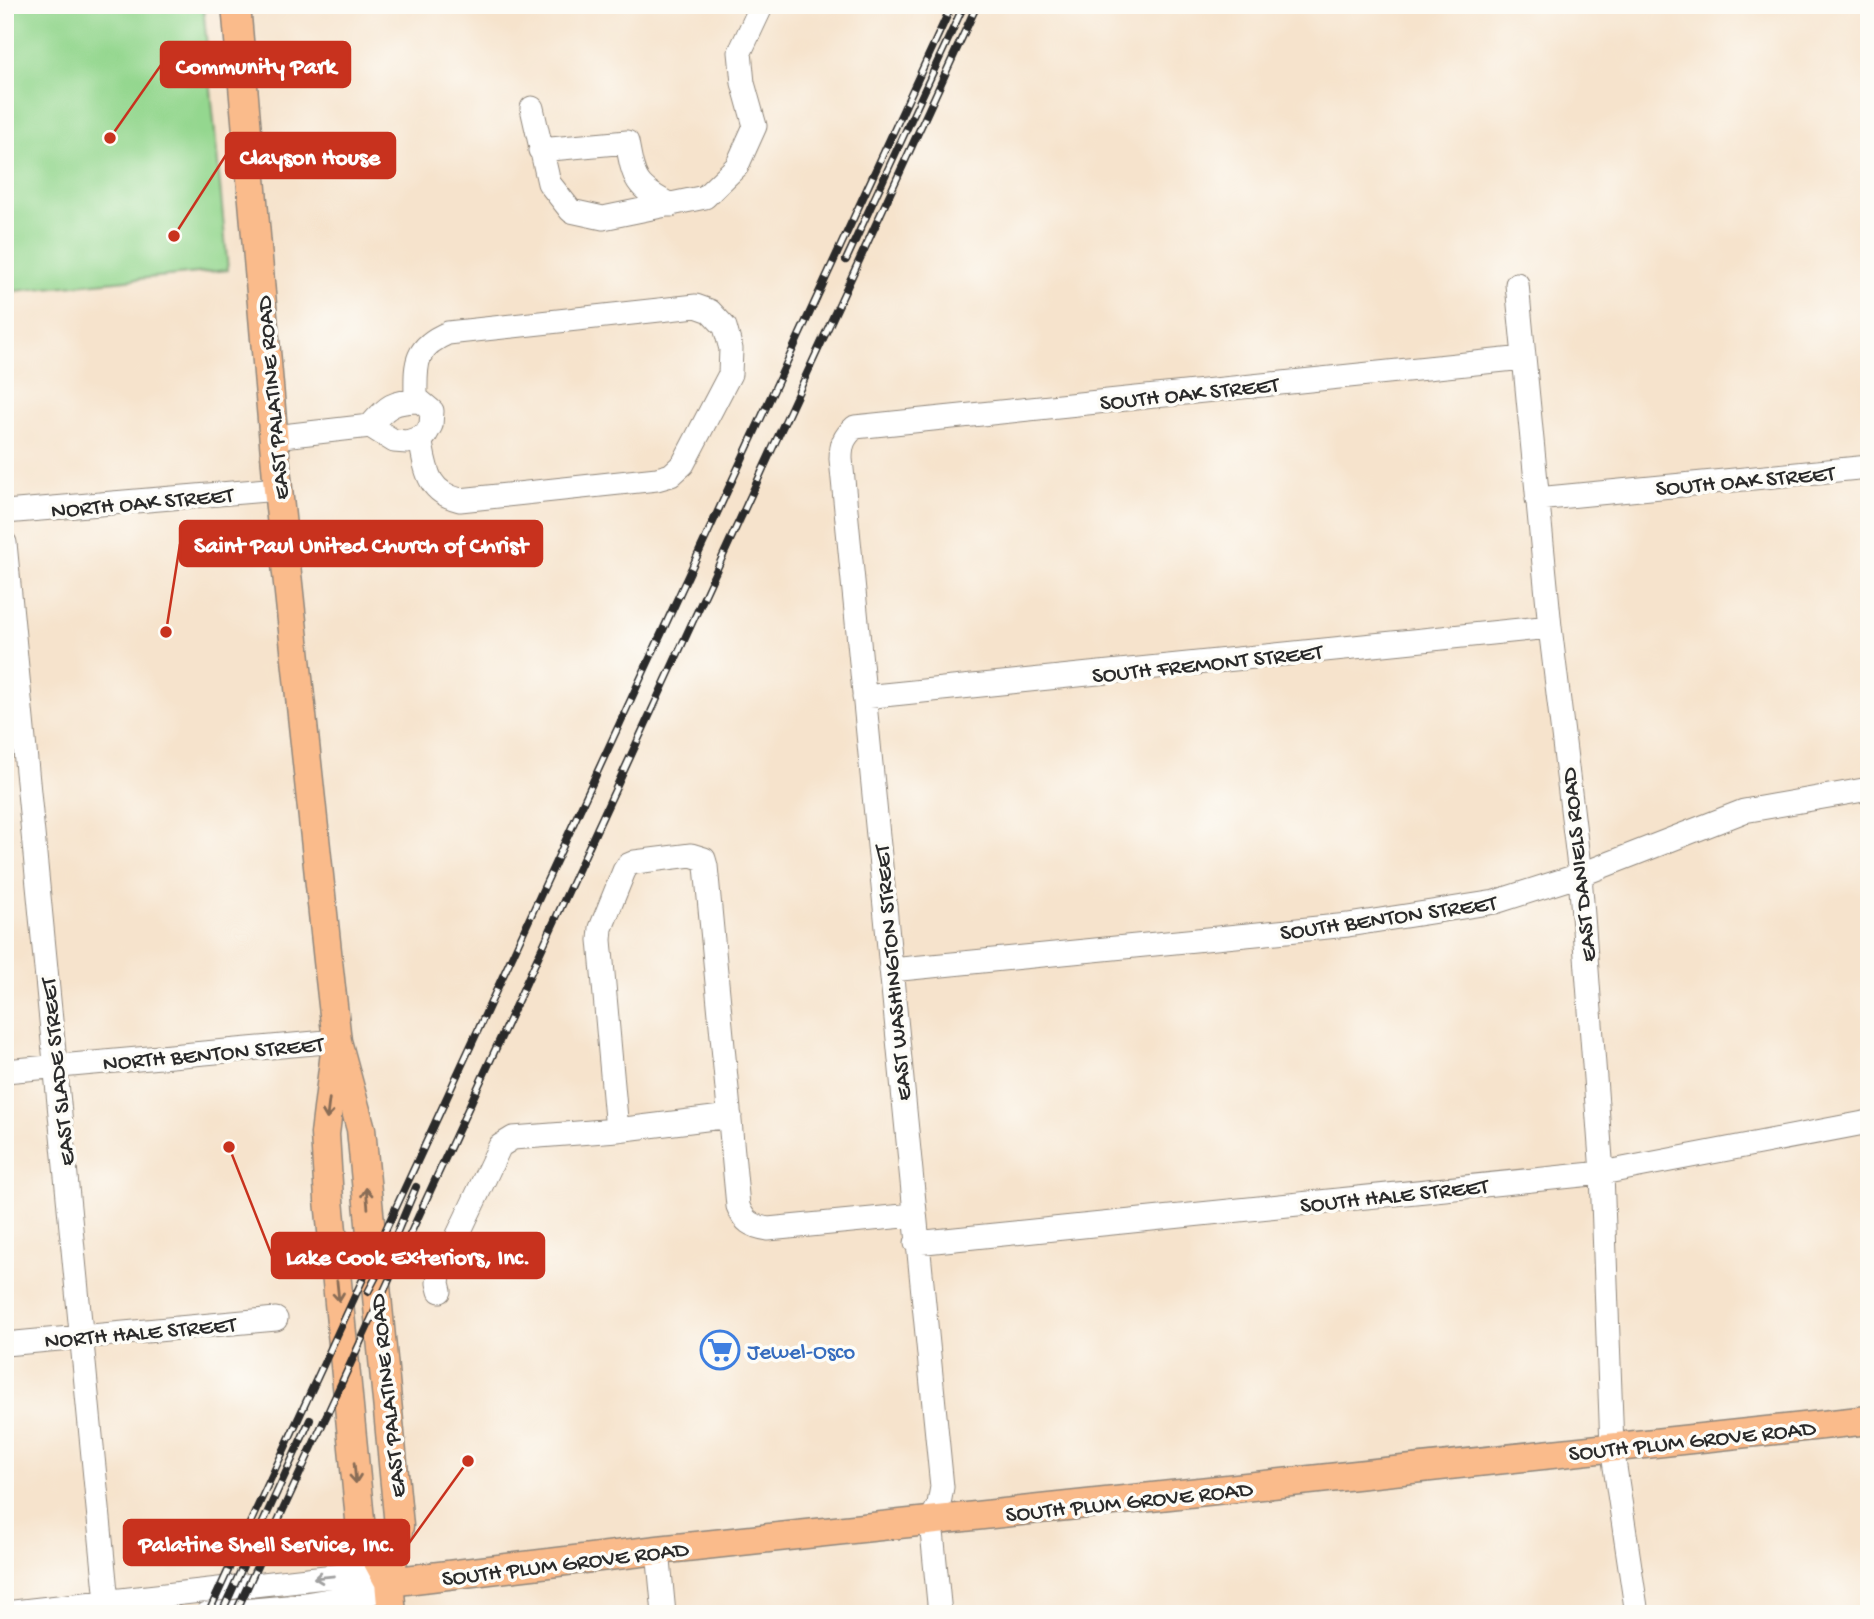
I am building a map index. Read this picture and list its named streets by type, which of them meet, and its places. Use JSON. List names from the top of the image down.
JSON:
{
  "streets": {
    "main road": ["EAST PALATINE ROAD", "SOUTH PLUM GROVE ROAD"],
    "street": [
      "SOUTH OAK STREET",
      "NORTH OAK STREET",
      "SOUTH FREMONT STREET",
      "EAST DANIELS ROAD",
      "SOUTH BENTON STREET",
      "EAST WASHINGTON STREET",
      "NORTH BENTON STREET",
      "EAST SLADE STREET",
      "SOUTH HALE STREET",
      "NORTH HALE STREET"
    ]
  },
  "crossings": [
    ["SOUTH OAK STREET", "EAST DANIELS ROAD"],
    ["SOUTH OAK STREET", "EAST WASHINGTON STREET"],
    ["EAST PALATINE ROAD", "NORTH OAK STREET"],
    ["EAST PALATINE ROAD", "NORTH BENTON STREET"],
    ["EAST PALATINE ROAD", "SOUTH PLUM GROVE ROAD"],
    ["SOUTH FREMONT STREET", "EAST DANIELS ROAD"],
    ["SOUTH FREMONT STREET", "EAST WASHINGTON STREET"],
    ["EAST DANIELS ROAD", "SOUTH BENTON STREET"],
    ["EAST DANIELS ROAD", "SOUTH HALE STREET"],
    ["EAST DANIELS ROAD", "SOUTH PLUM GROVE ROAD"],
    ["SOUTH BENTON STREET", "EAST WASHINGTON STREET"],
    ["EAST WASHINGTON STREET", "SOUTH HALE STREET"],
    ["EAST WASHINGTON STREET", "SOUTH PLUM GROVE ROAD"],
    ["NORTH BENTON STREET", "EAST SLADE STREET"],
    ["EAST SLADE STREET", "NORTH HALE STREET"]
  ],
  "places": {
    "other": [
      "Community Park",
      "Clayson House",
      "Saint Paul United Church of Christ",
      "Lake Cook Exteriors, Inc.",
      "Palatine Shell Service, Inc."
    ],
    "supermarket": ["Jewel-Osco"]
  }
}
